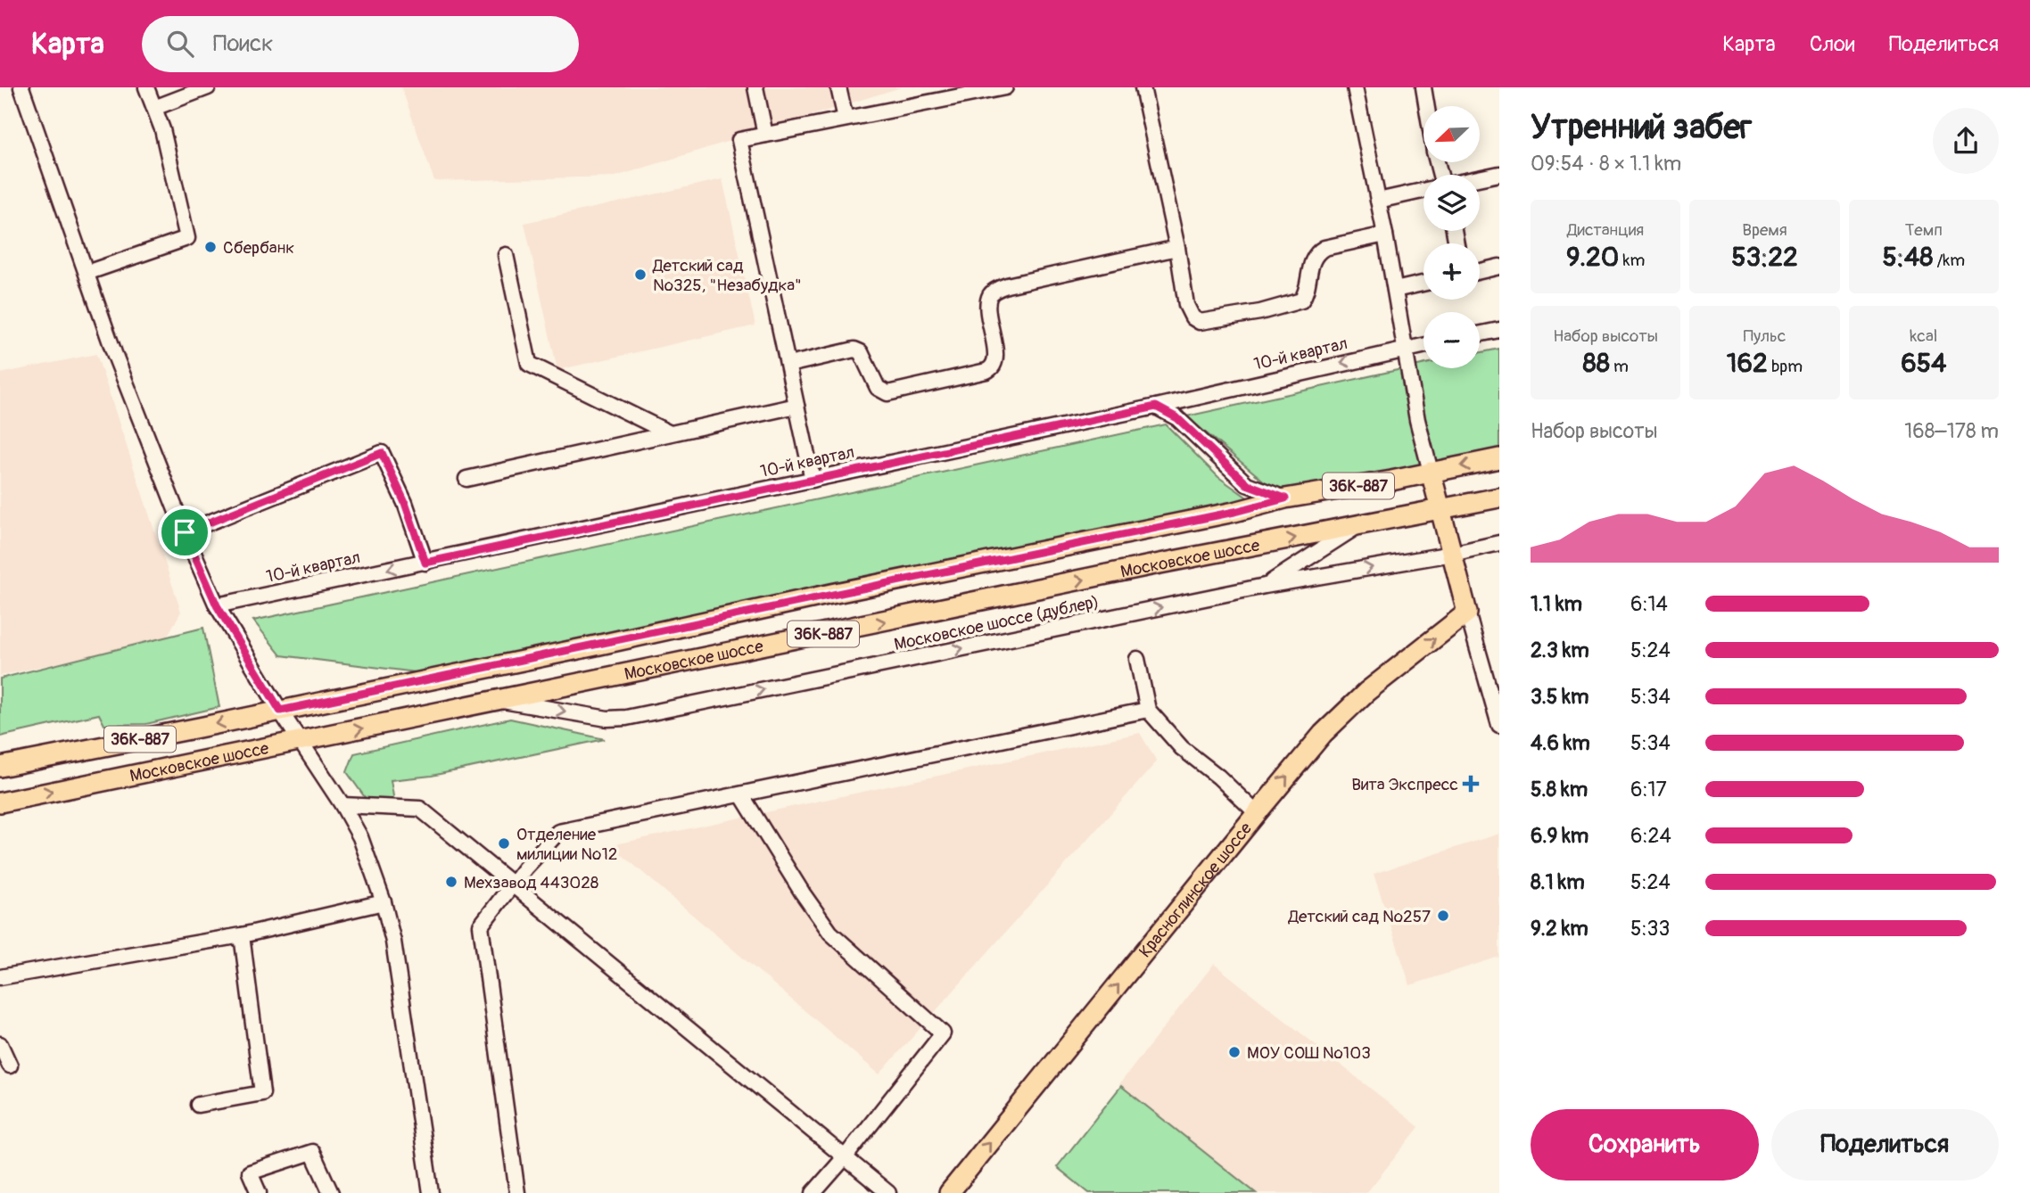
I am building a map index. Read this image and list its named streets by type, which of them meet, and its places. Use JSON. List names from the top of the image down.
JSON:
{
  "streets": {
    "main road": ["36К-887", "Московское шоссе", "Красноглинское шоссе"],
    "street": ["10-й квартал", "Московское шоссе (дублер)"]
  },
  "crossings": [
    ["Московское шоссе", "Московское шоссе (дублер)"]
  ],
  "one_way": ["10-й квартал", "Красноглинское шоссе"],
  "places": {
    "other": [
      "Сбербанк",
      "Детский сад №325, \"Незабудка\"",
      "Отделение милиции №12",
      "Мехзавод 443028",
      "Детский сад №257",
      "МОУ СОШ №103"
    ],
    "health": ["Вита Экспресс"]
  },
  "north": "bottom left",
  "page": {
    "header": "Карта",
    "search": "Поиск",
    "nav": ["Карта", "Слои", "Поделиться"],
    "heading": ["Утренний забег", "09:54 · 8 × 1.1 km"],
    "map_buttons": ["+", "−"],
    "stats": [
      ["Дистанция", "9.20 km"],
      ["Время", "53:22"],
      ["Темп", "5:48 /km"],
      ["Набор высоты", "88 m"],
      ["Пульс", "162 bpm"],
      ["kcal", "654"]
    ],
    "chart": ["Набор высоты", "168–178 m"],
    "list": [
      {
        "name": "1.1 km",
        "note": "6:14"
      },
      {
        "name": "2.3 km",
        "note": "5:24"
      },
      {
        "name": "3.5 km",
        "note": "5:34"
      },
      {
        "name": "4.6 km",
        "note": "5:34"
      },
      {
        "name": "5.8 km",
        "note": "6:17"
      },
      {
        "name": "6.9 km",
        "note": "6:24"
      },
      {
        "name": "8.1 km",
        "note": "5:24"
      },
      {
        "name": "9.2 km",
        "note": "5:33"
      }
    ],
    "buttons": ["Сохранить", "Поделиться"]
  }
}
